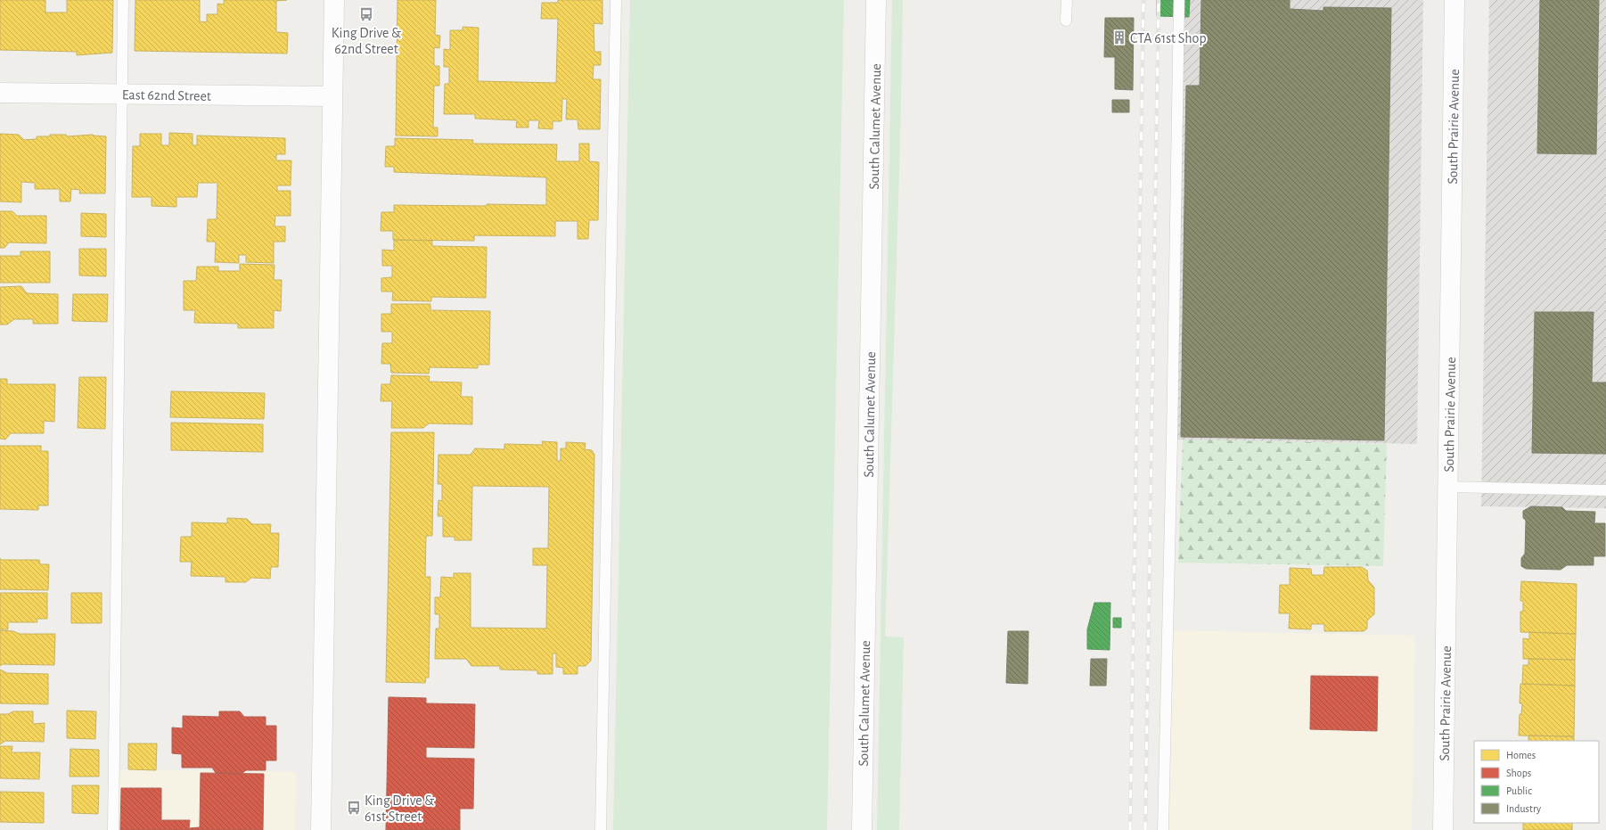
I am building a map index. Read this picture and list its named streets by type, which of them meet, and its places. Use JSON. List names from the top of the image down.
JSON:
{
  "streets": {
    "street": ["East 62nd Street", "South Calumet Avenue", "South Prairie Avenue"]
  },
  "places": {
    "bus stop": ["King Drive & 62nd Street", "King Drive & 61st Street"],
    "building": ["CTA 61st Shop"]
  },
  "legend": [
    "Homes",
    "Shops",
    "Public",
    "Industry"
  ]
}
